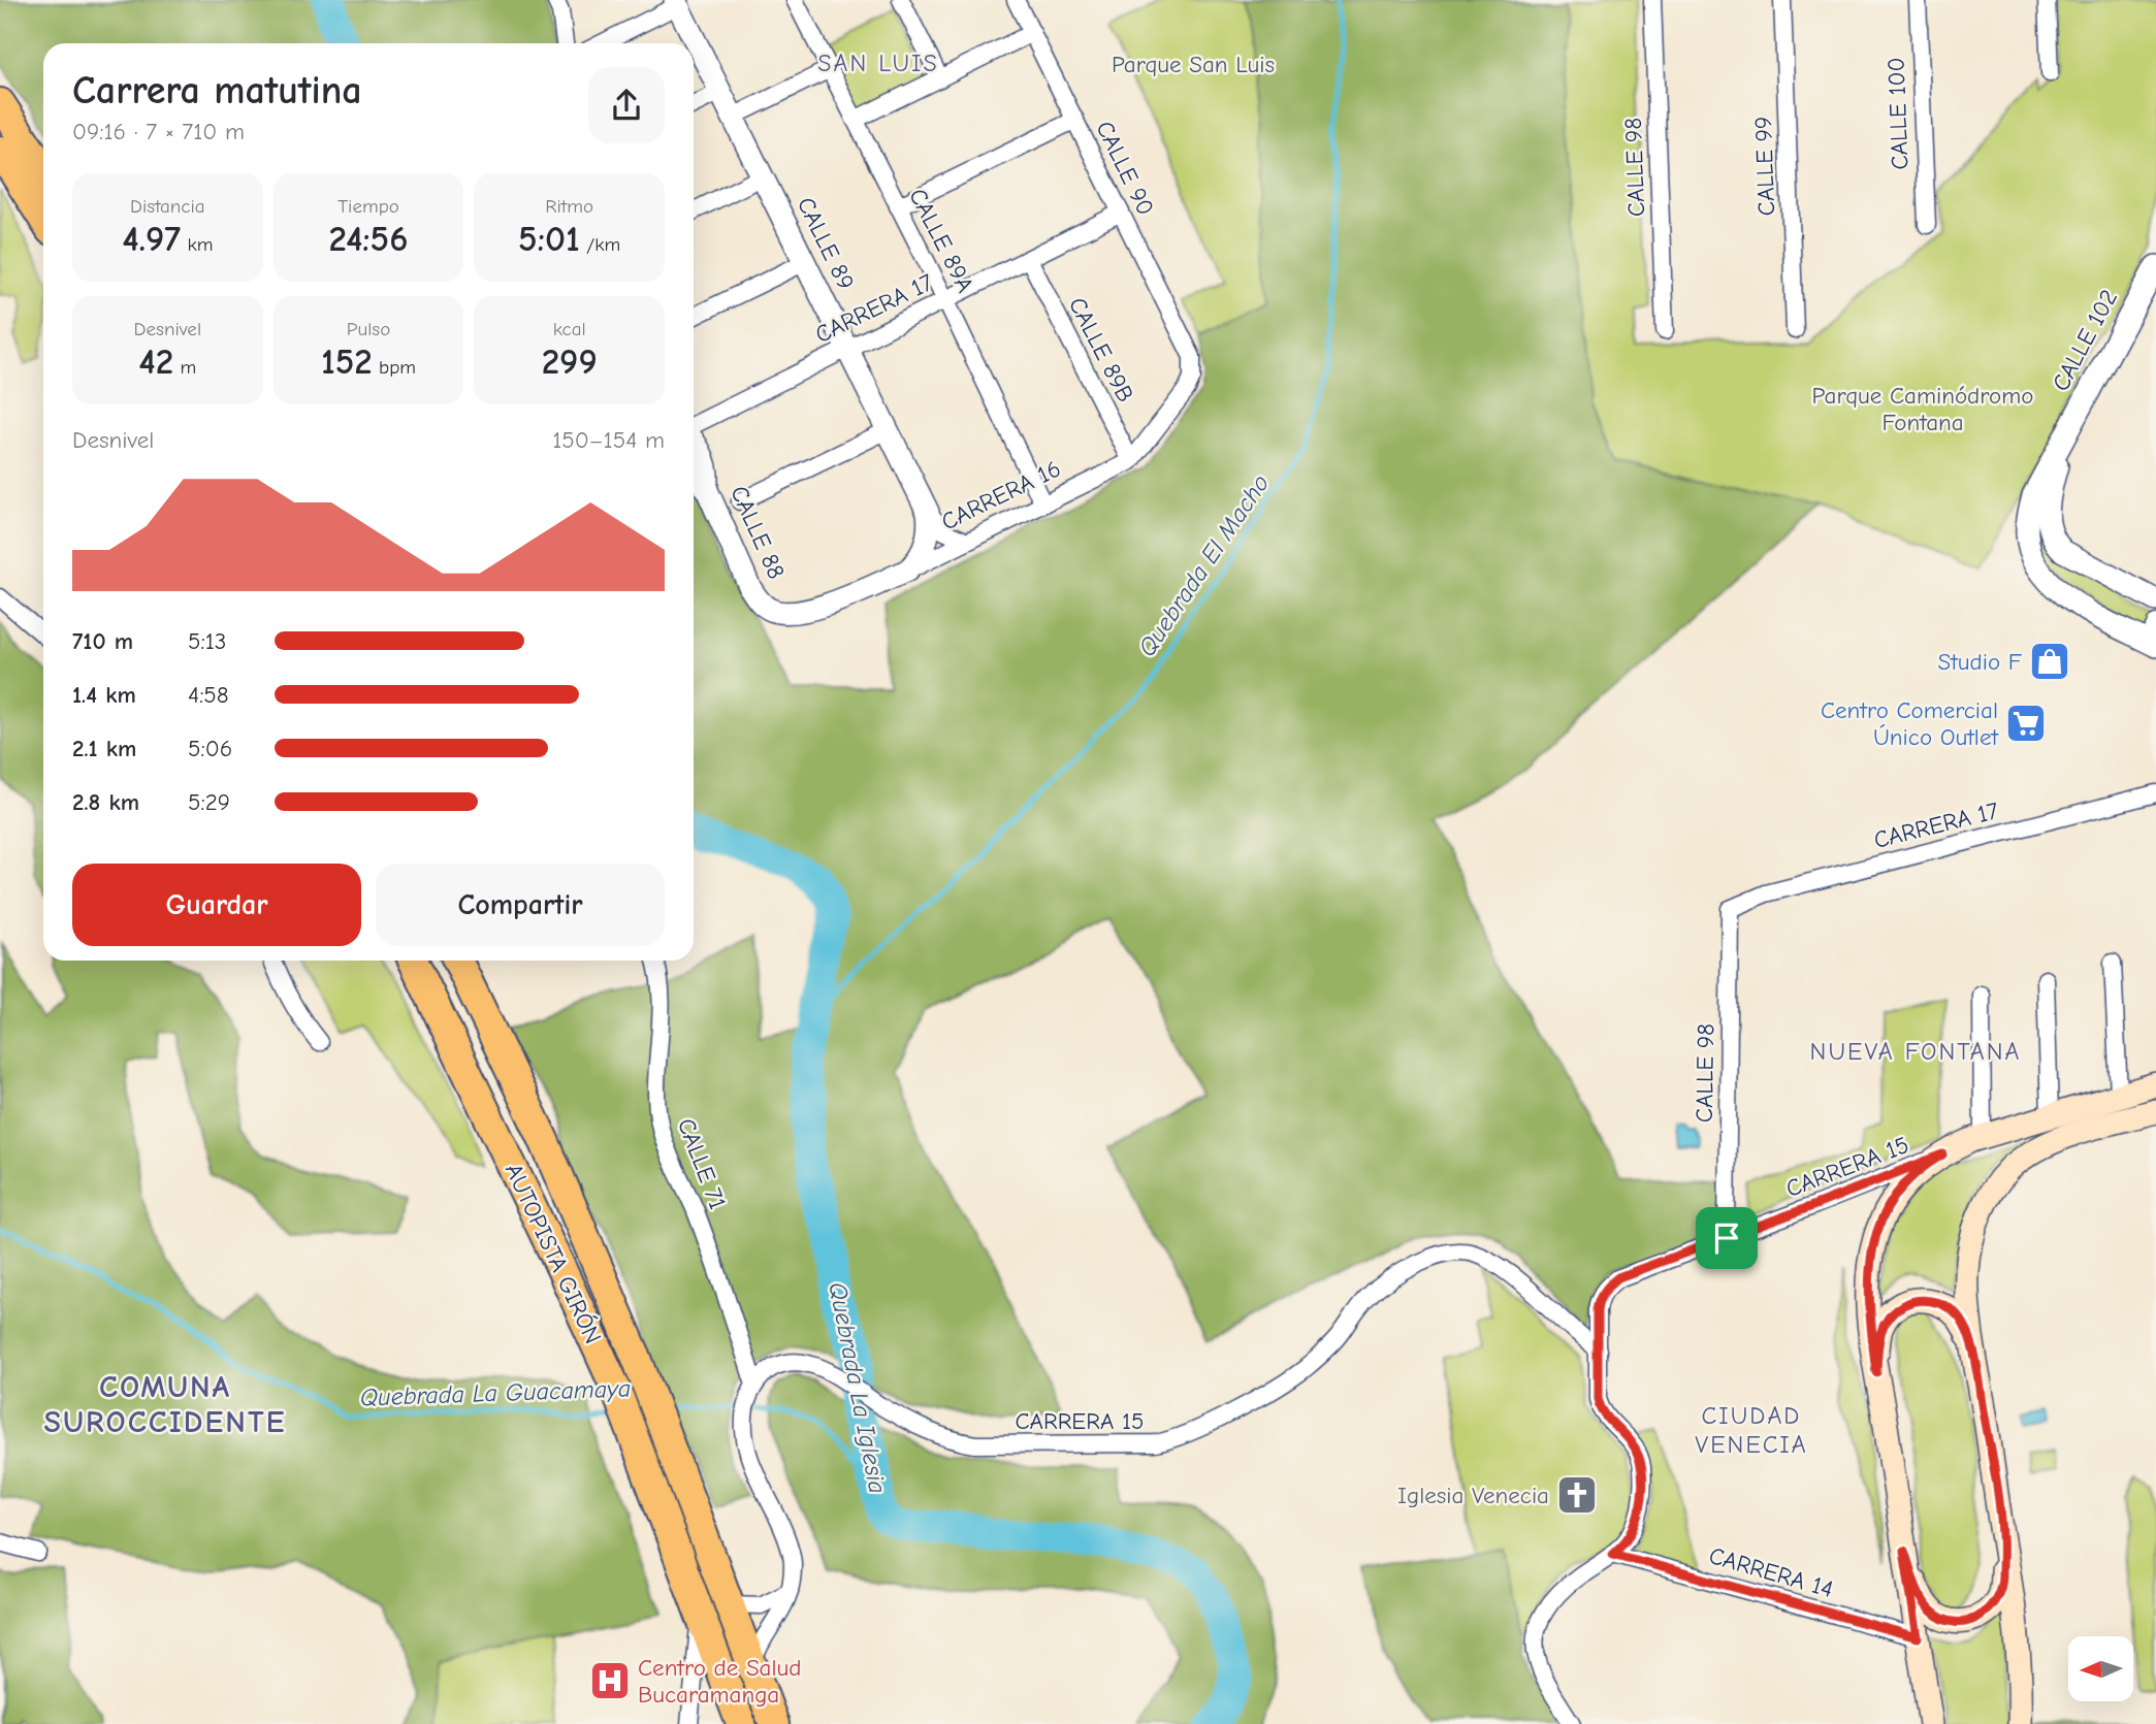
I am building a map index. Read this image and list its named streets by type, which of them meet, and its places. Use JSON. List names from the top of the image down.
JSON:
{
  "streets": {
    "highway": ["AUTOPISTA GIRÓN"],
    "street": [
      "CALLE 100",
      "CALLE 99",
      "CALLE 98",
      "CALLE 90",
      "CALLE 89A",
      "CALLE 89",
      "CARRERA 17",
      "CALLE 102",
      "CALLE 89B",
      "CARRERA 16",
      "CALLE 88",
      "CALLE 71",
      "CARRERA 15",
      "CARRERA 14"
    ]
  },
  "crossings": [
    ["CALLE 98", "CARRERA 17"],
    ["CALLE 98", "CARRERA 15"],
    ["CALLE 90", "CARRERA 17"],
    ["CALLE 90", "CARRERA 16"],
    ["CALLE 89A", "CARRERA 17"],
    ["CALLE 89A", "CARRERA 16"],
    ["CALLE 89", "CARRERA 17"],
    ["CALLE 89", "CARRERA 16"],
    ["CARRERA 17", "CALLE 89B"],
    ["CALLE 89B", "CARRERA 16"],
    ["CARRERA 16", "CALLE 88"],
    ["CALLE 71", "CARRERA 15"]
  ],
  "districts": [
    "SAN LUIS",
    "NUEVA FONTANA",
    "COMUNA SUROCCIDENTE",
    "CIUDAD VENECIA"
  ],
  "water": ["Quebrada El Macho", "Quebrada La Iglesia", "Quebrada La Guacamaya"],
  "parks": ["Parque San Luis", "Parque Caminódromo Fontana"],
  "places": {
    "shop": ["Studio F"],
    "supermarket": ["Centro Comercial Único Outlet"],
    "church": ["Iglesia Venecia"],
    "hospital": ["Centro de Salud Bucaramanga"]
  },
  "north": "left",
  "page": {
    "heading": ["Carrera matutina", "09:16 · 7 × 710 m"],
    "stats": [
      ["Distancia", "4.97 km"],
      ["Tiempo", "24:56"],
      ["Ritmo", "5:01 /km"],
      ["Desnivel", "42 m"],
      ["Pulso", "152 bpm"],
      ["kcal", "299"]
    ],
    "chart": ["Desnivel", "150–154 m"],
    "list": [
      {
        "name": "710 m",
        "note": "5:13"
      },
      {
        "name": "1.4 km",
        "note": "4:58"
      },
      {
        "name": "2.1 km",
        "note": "5:06"
      },
      {
        "name": "2.8 km",
        "note": "5:29"
      }
    ],
    "buttons": ["Guardar", "Compartir"]
  }
}
